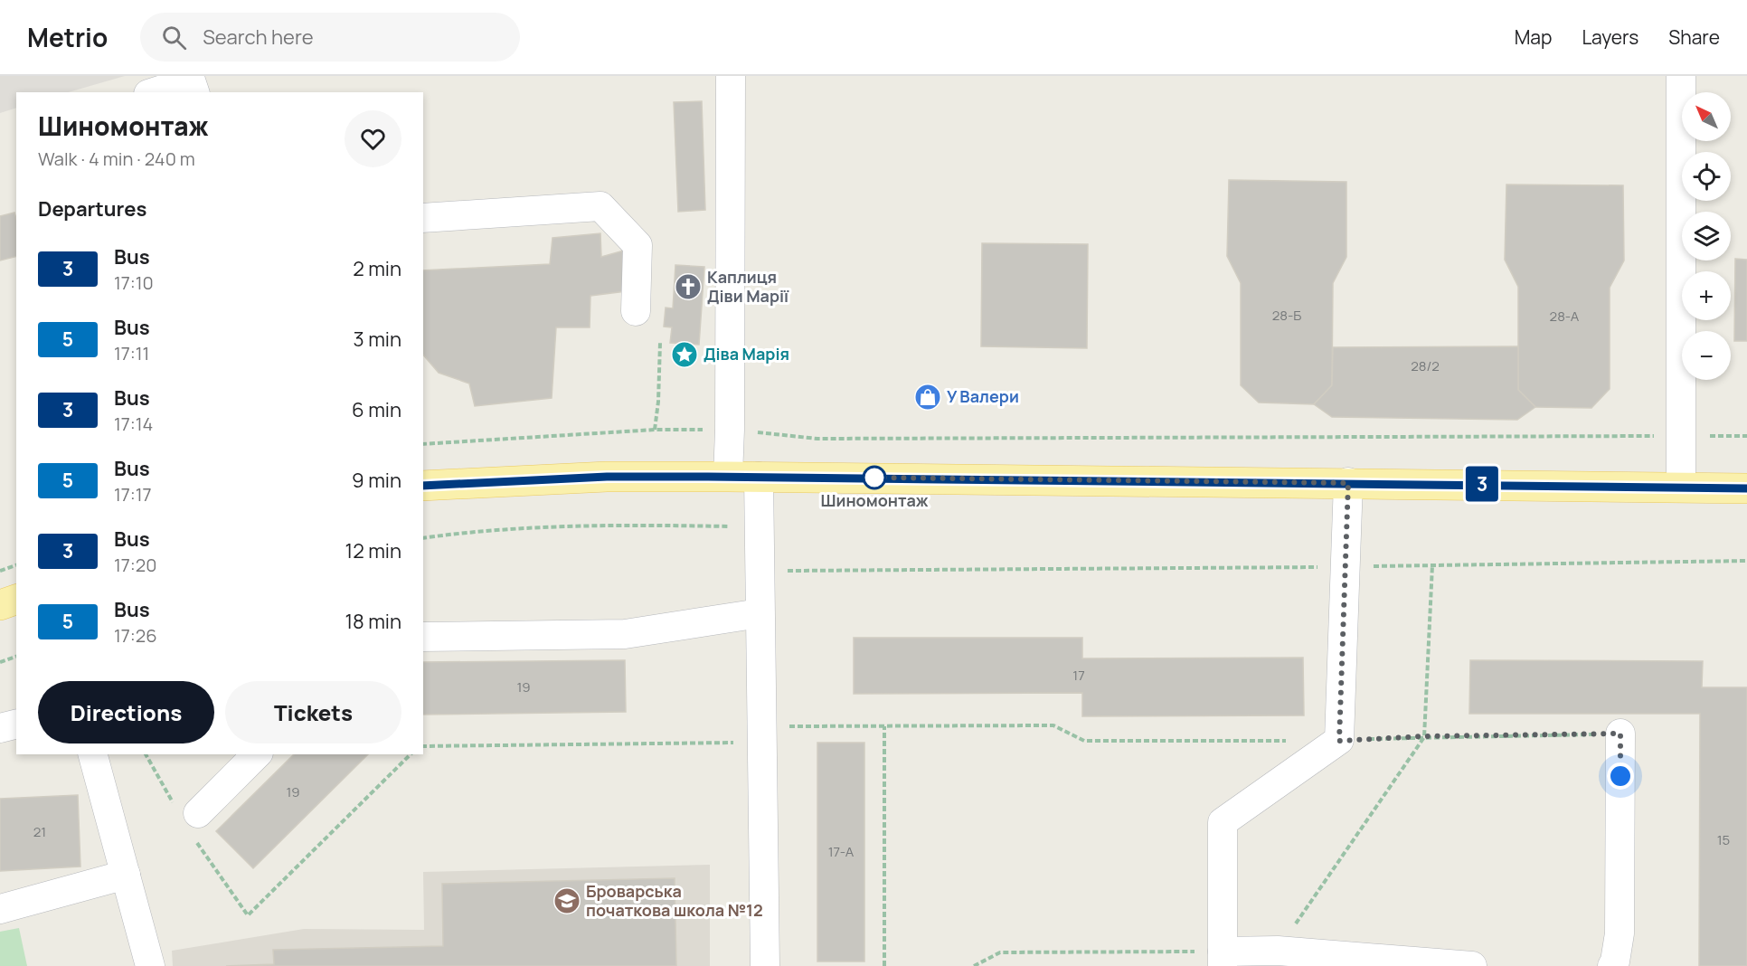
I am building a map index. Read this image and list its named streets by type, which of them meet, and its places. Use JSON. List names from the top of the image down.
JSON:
{
  "places": {
    "church": ["Каплиця Діви Марії"],
    "place": ["Діва Марія"],
    "shop": ["У Валери"],
    "other": ["Шиномонтаж"],
    "school or university": ["Броварська початкова школа №12"]
  },
  "lines": ["bus line 3"],
  "house_numbers": [
    "28-Б",
    "28-А",
    "28/2",
    "17",
    "19",
    "19",
    "21",
    "15",
    "17-А"
  ],
  "north": "top left",
  "page": {
    "header": "Metrio",
    "search": "Search here",
    "nav": ["Map", "Layers", "Share"],
    "on_map": "3",
    "map_buttons": ["+", "−"],
    "heading": [
      ["Шиномонтаж", "Walk · 4 min · 240 m"],
      "Departures"
    ],
    "list": [
      {
        "mark": "3",
        "name": "Bus",
        "note": "17:10",
        "value": "2 min"
      },
      {
        "mark": "5",
        "name": "Bus",
        "note": "17:11",
        "value": "3 min"
      },
      {
        "mark": "3",
        "name": "Bus",
        "note": "17:14",
        "value": "6 min"
      },
      {
        "mark": "5",
        "name": "Bus",
        "note": "17:17",
        "value": "9 min"
      },
      {
        "mark": "3",
        "name": "Bus",
        "note": "17:20",
        "value": "12 min"
      },
      {
        "mark": "5",
        "name": "Bus",
        "note": "17:26",
        "value": "18 min"
      }
    ],
    "buttons": ["Directions", "Tickets"]
  }
}
